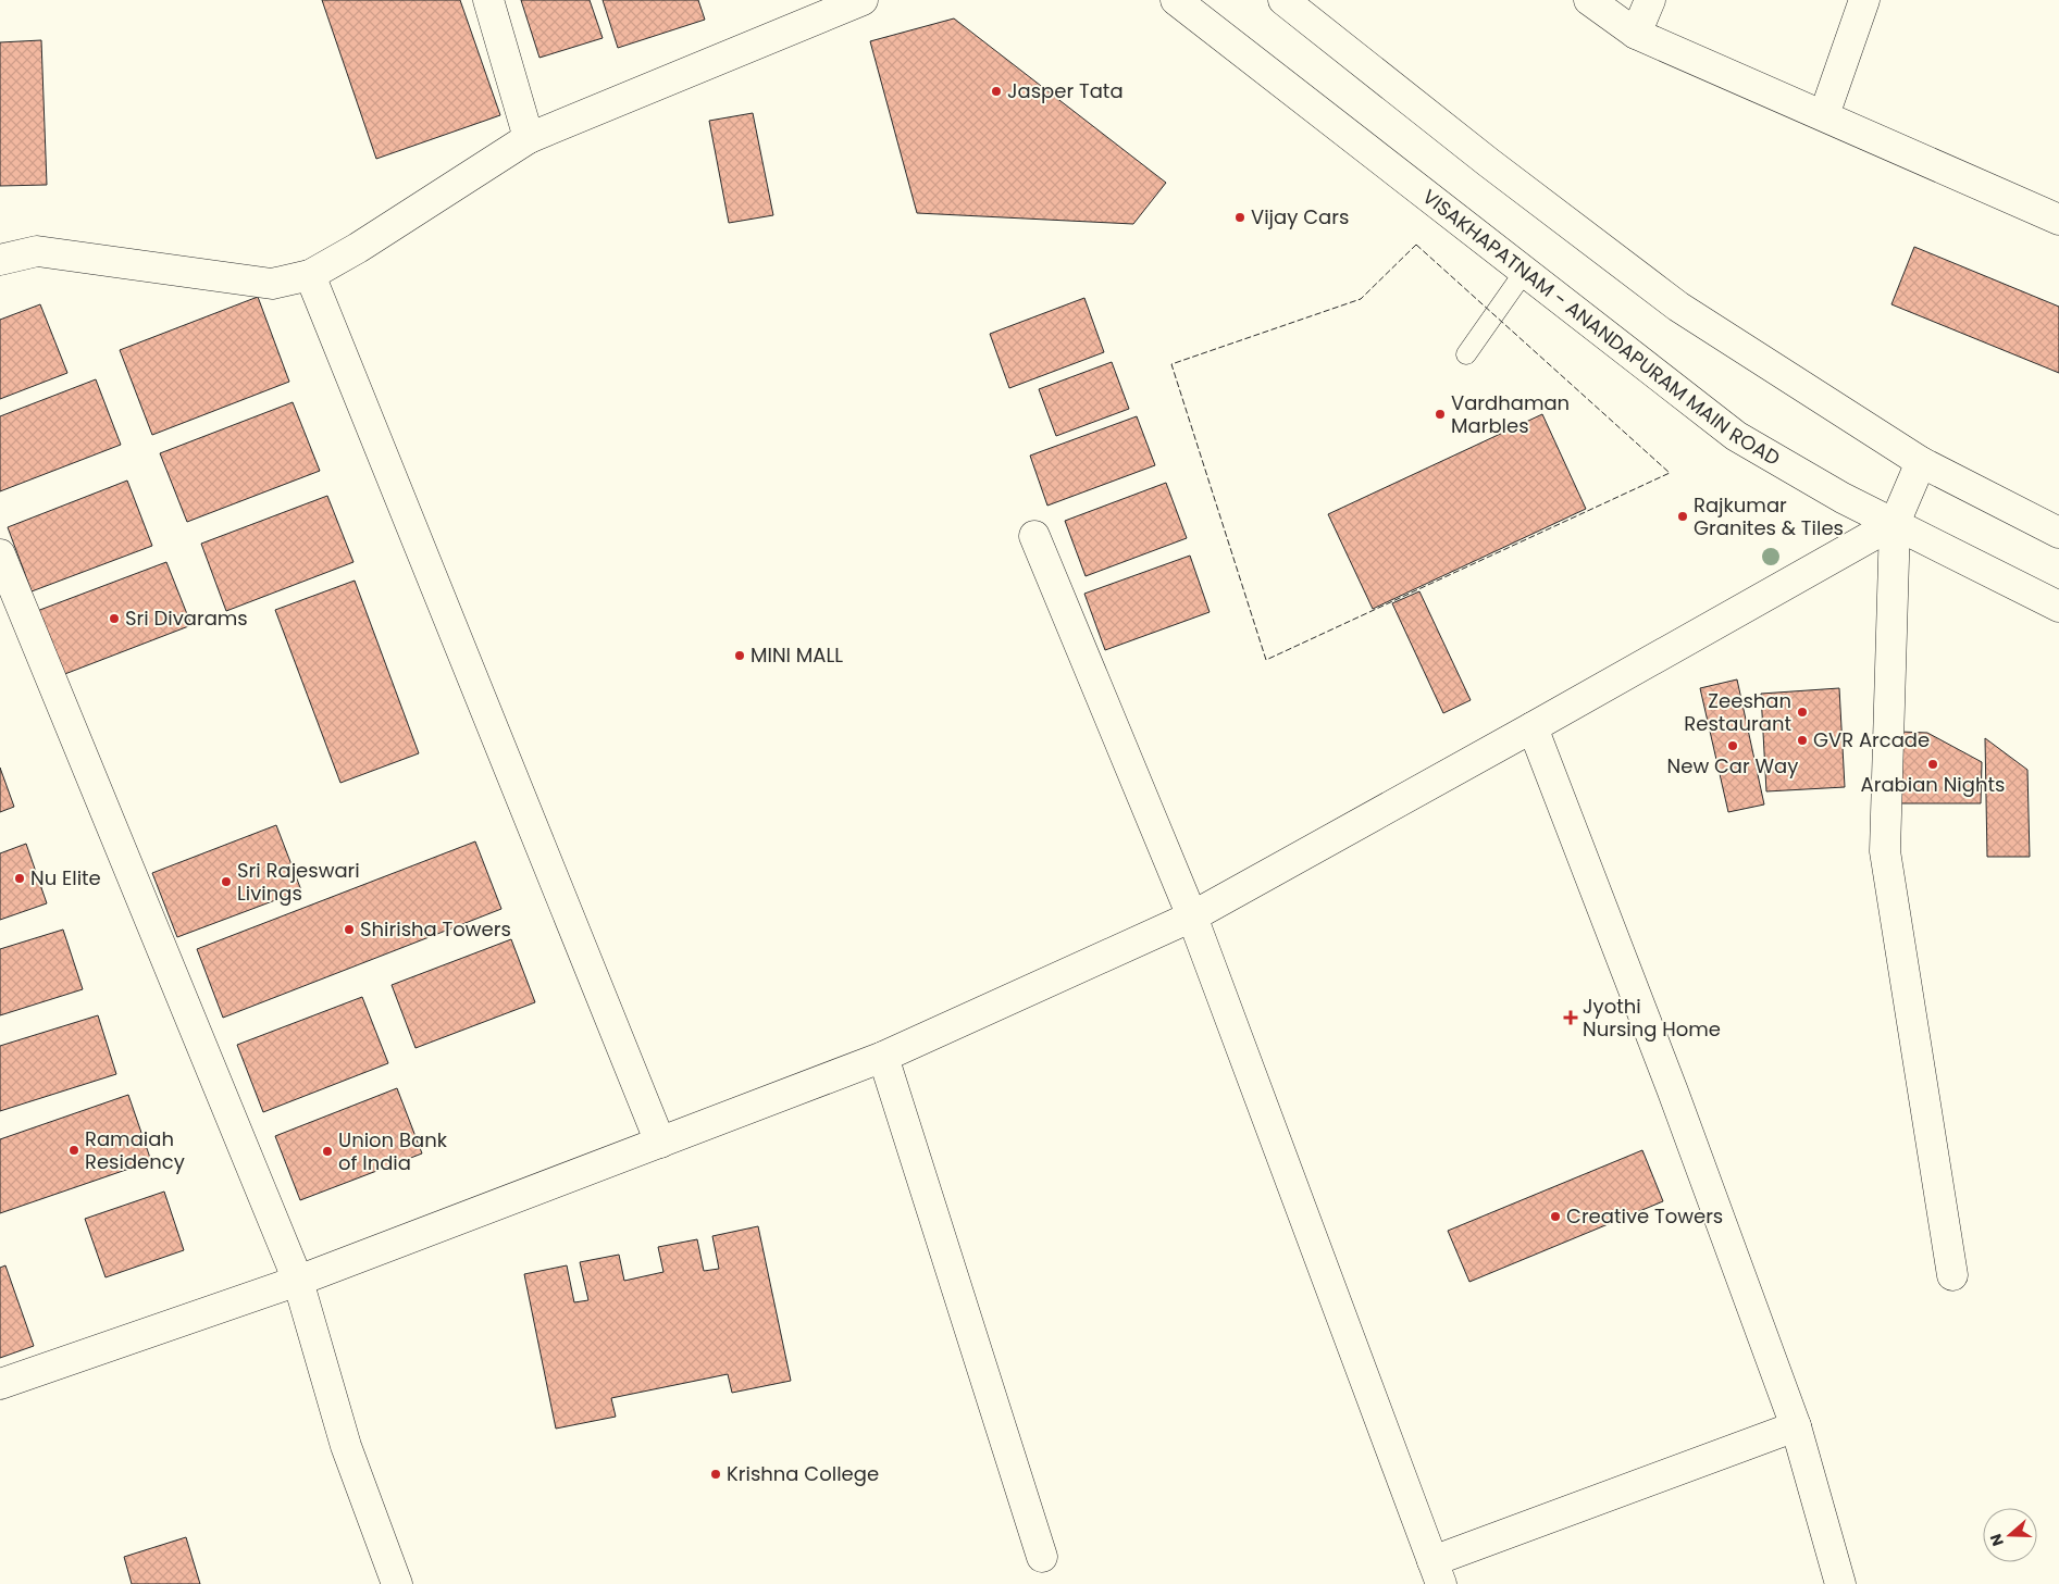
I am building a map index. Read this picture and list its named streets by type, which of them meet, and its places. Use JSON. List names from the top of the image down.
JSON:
{
  "streets": {
    "street": ["VISAKHAPATNAM - ANANDAPURAM MAIN ROAD"]
  },
  "places": {
    "other": [
      "Jasper Tata",
      "Vijay Cars",
      "Vardhaman Marbles",
      "Rajkumar Granites & Tiles",
      "Sri Divarams",
      "MINI MALL",
      "Zeeshan Restaurant",
      "GVR Arcade",
      "New Car Way",
      "Arabian Nights",
      "Nu Elite",
      "Sri Rajeswari Livings",
      "Shirisha Towers",
      "Ramaiah Residency",
      "Union Bank of India",
      "Creative Towers",
      "Krishna College"
    ],
    "health": ["Jyothi Nursing Home"]
  },
  "north": "left"
}
